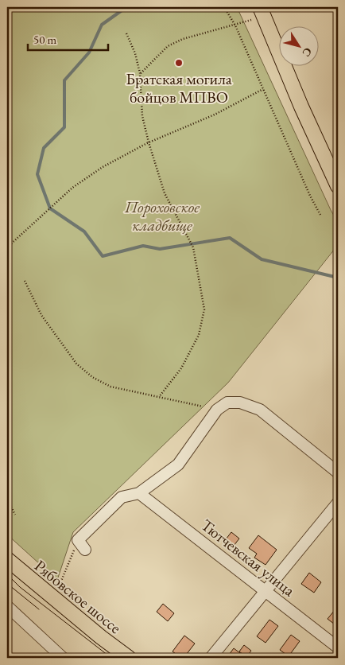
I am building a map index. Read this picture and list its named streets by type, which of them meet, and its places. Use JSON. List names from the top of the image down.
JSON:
{
  "streets": {
    "main road": ["Рябовское шоссе"],
    "street": ["Тютчевская улица"]
  },
  "parks": ["Пороховское кладбище"],
  "places": ["Братская могила бойцов МПВО"],
  "scale_bar": "50 m",
  "north": "bottom right"
}
